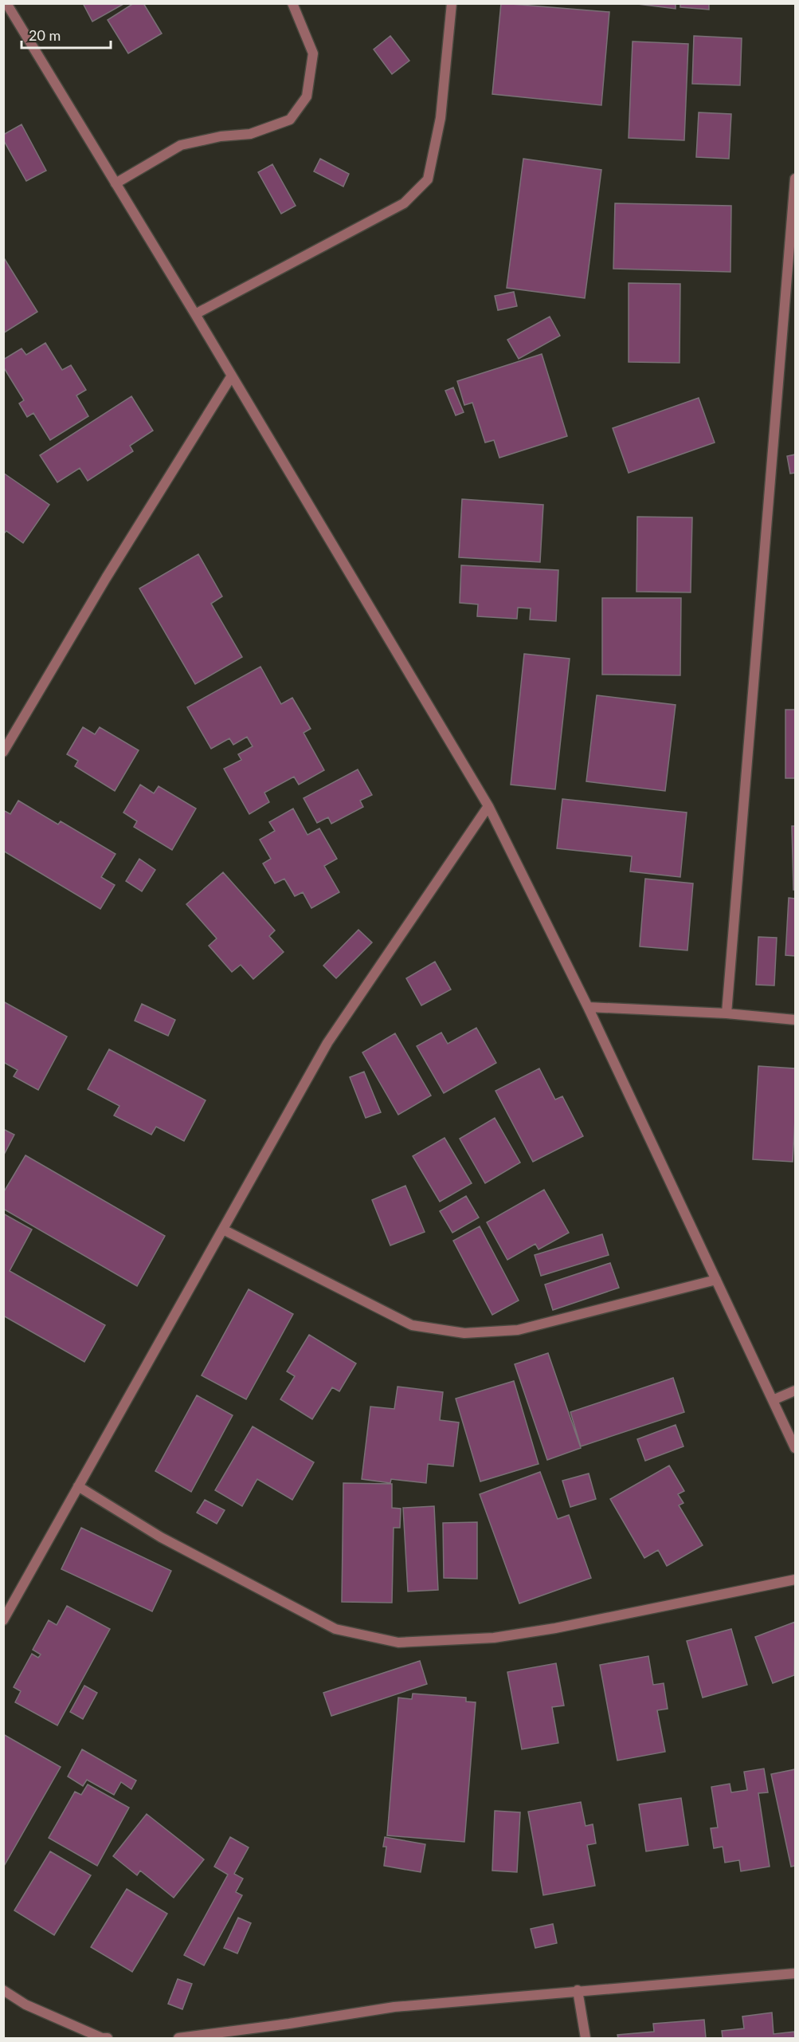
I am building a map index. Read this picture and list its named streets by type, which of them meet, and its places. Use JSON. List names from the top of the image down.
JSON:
{
  "scale_bar": "20 m"
}
